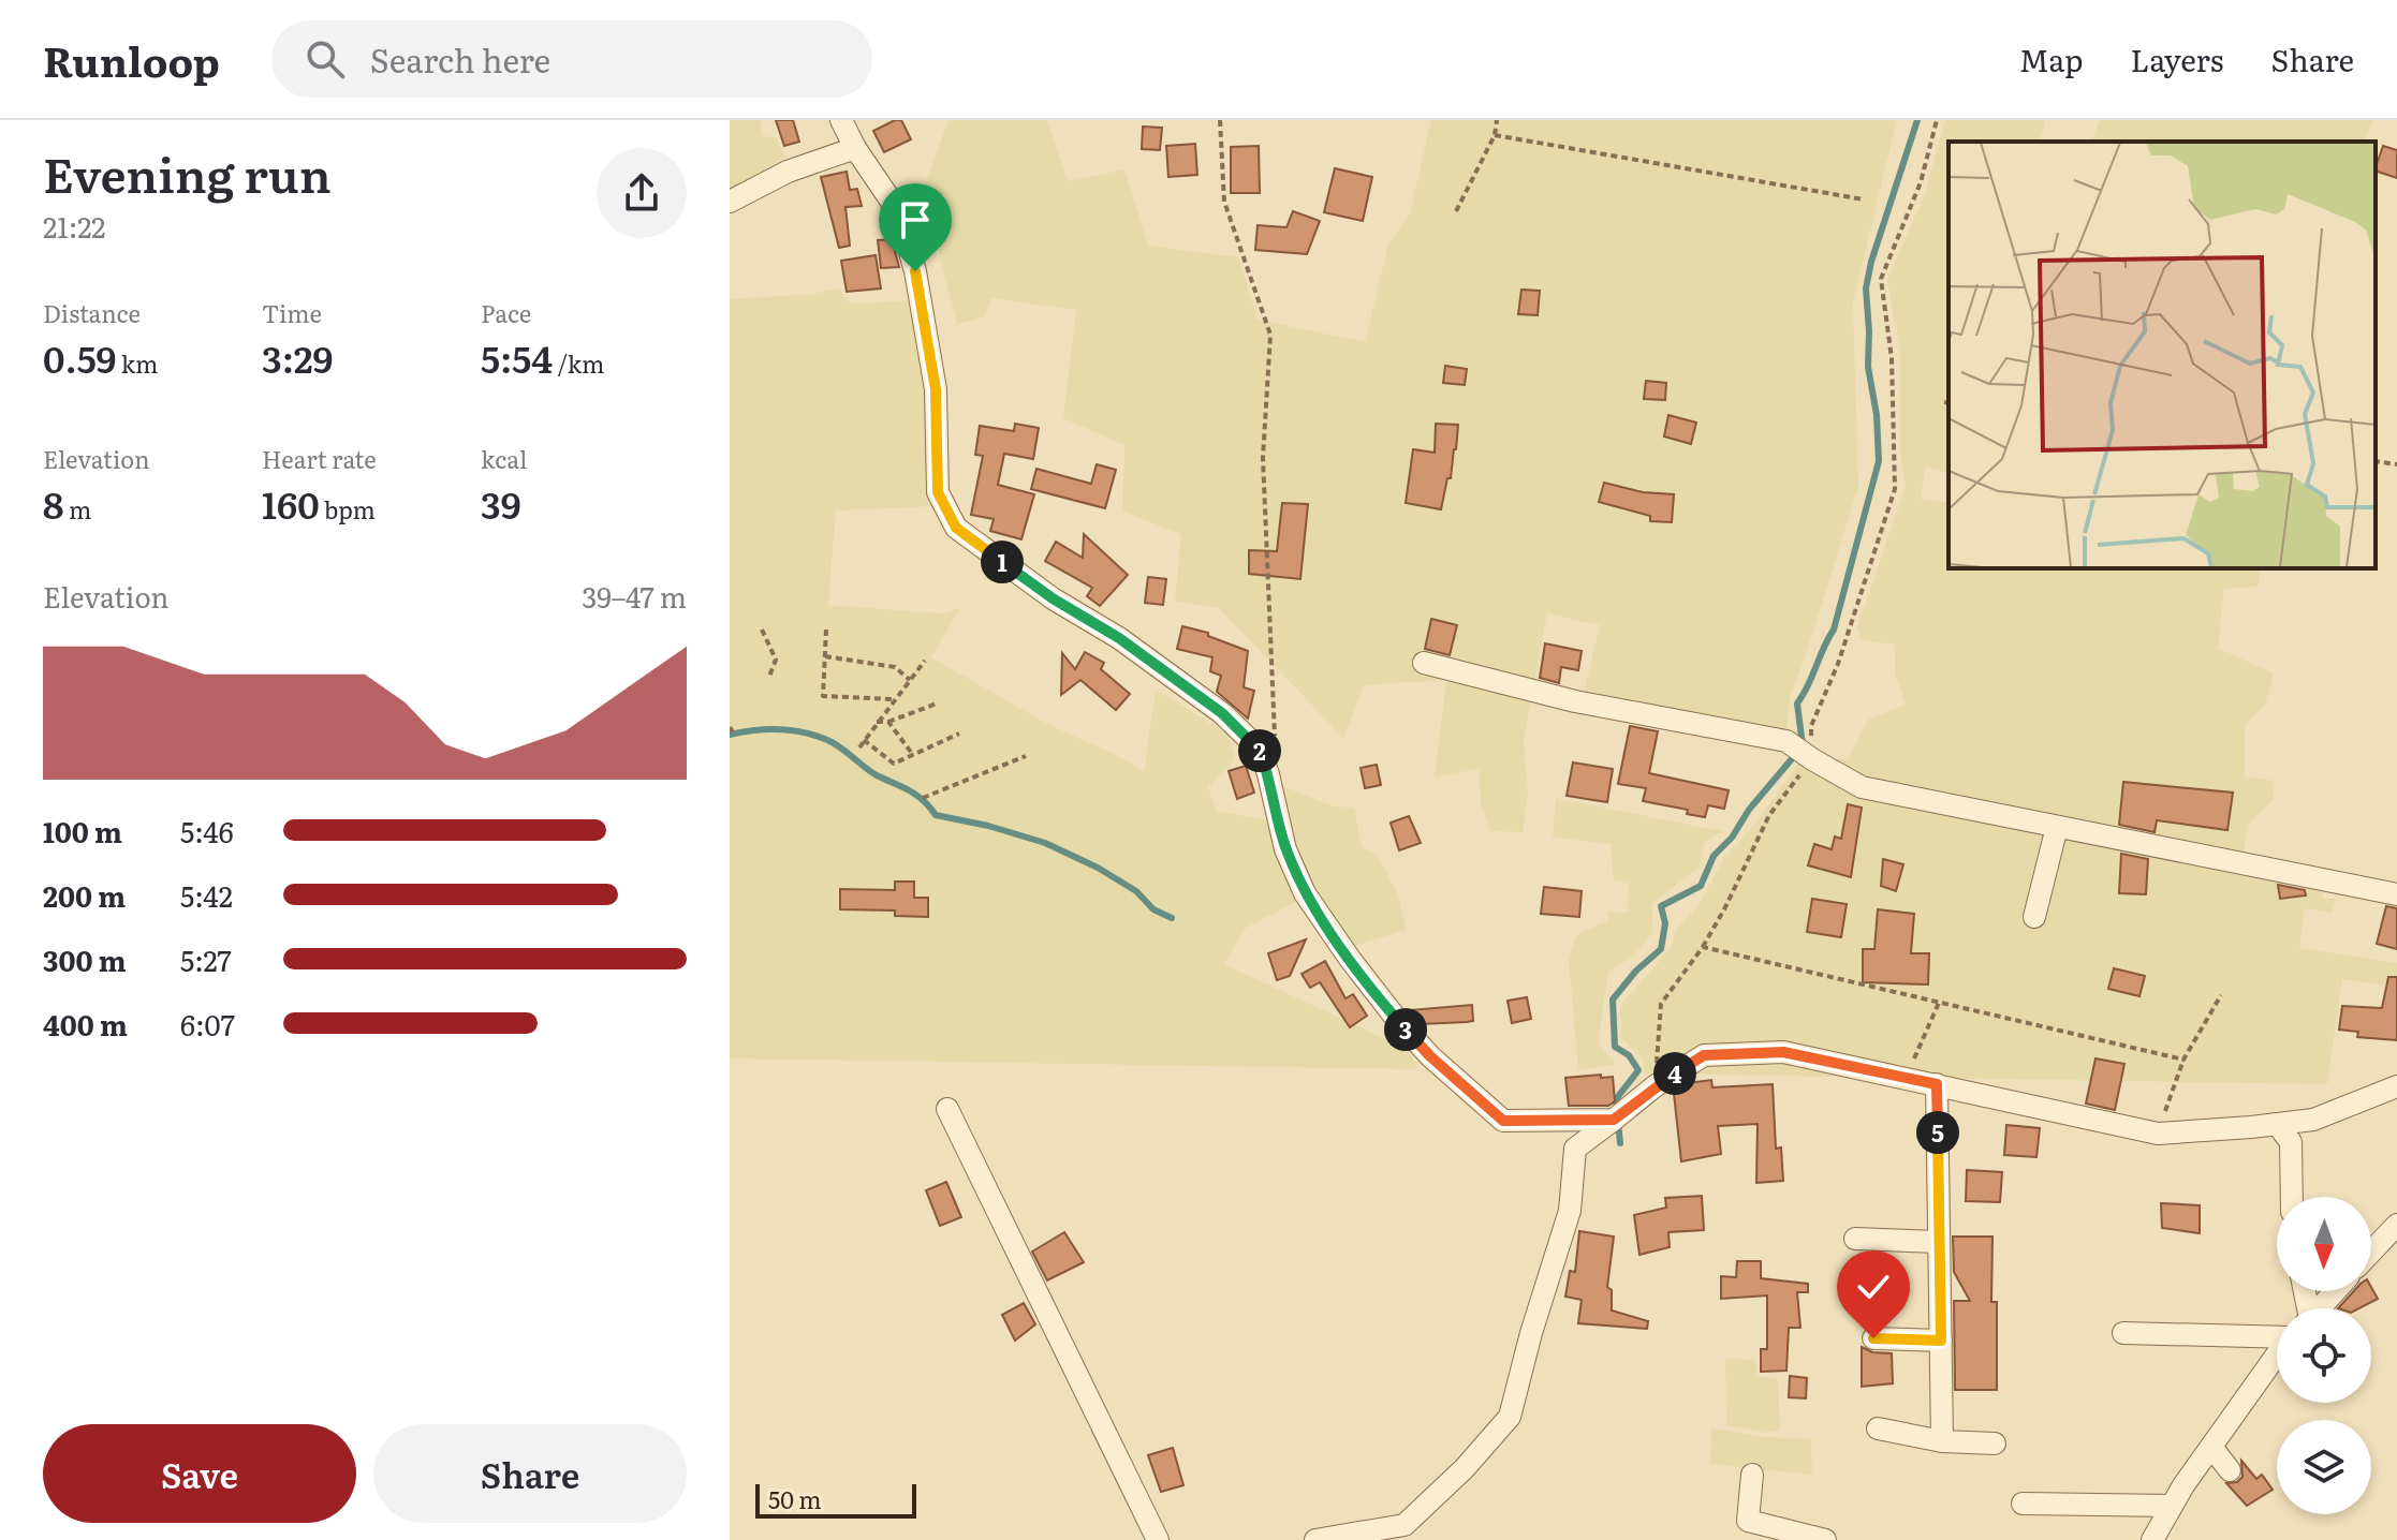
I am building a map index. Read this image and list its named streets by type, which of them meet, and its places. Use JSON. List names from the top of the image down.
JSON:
{
  "scale_bar": "50 m",
  "north": "bottom",
  "page": {
    "header": "Runloop",
    "search": "Search here",
    "nav": ["Map", "Layers", "Share"],
    "heading": ["Evening run", "21:22"],
    "stats": [
      ["Distance", "0.59 km"],
      ["Time", "3:29"],
      ["Pace", "5:54 /km"],
      ["Elevation", "8 m"],
      ["Heart rate", "160 bpm"],
      ["kcal", "39"]
    ],
    "pins": [
      "1",
      "2",
      "3",
      "4",
      "5"
    ],
    "chart": ["Elevation", "39–47 m"],
    "list": [
      {
        "name": "100 m",
        "note": "5:46"
      },
      {
        "name": "200 m",
        "note": "5:42"
      },
      {
        "name": "300 m",
        "note": "5:27"
      },
      {
        "name": "400 m",
        "note": "6:07"
      }
    ],
    "buttons": ["Save", "Share"],
    "scale": "50 m"
  }
}
